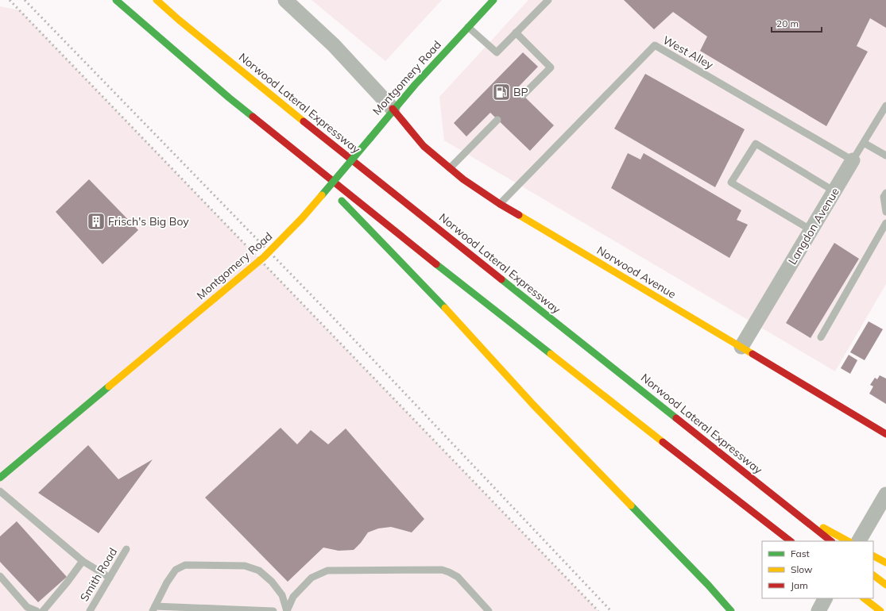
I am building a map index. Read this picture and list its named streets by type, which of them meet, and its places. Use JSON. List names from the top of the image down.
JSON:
{
  "streets": {
    "main road": ["Montgomery Road", "Norwood Lateral Expressway", "Norwood Avenue"],
    "street": ["Langdon Avenue"],
    "lane": ["West Alley", "Smith Road"]
  },
  "crossings": [
    ["West Alley", "Langdon Avenue"],
    ["West Alley", "Norwood Avenue"],
    ["Montgomery Road", "Norwood Avenue"],
    ["Langdon Avenue", "Norwood Avenue"]
  ],
  "places": {
    "fuel station": ["BP"],
    "building": ["Frisch's Big Boy"]
  },
  "legend": ["Fast", "Slow", "Jam"],
  "scale_bar": "20 m"
}
